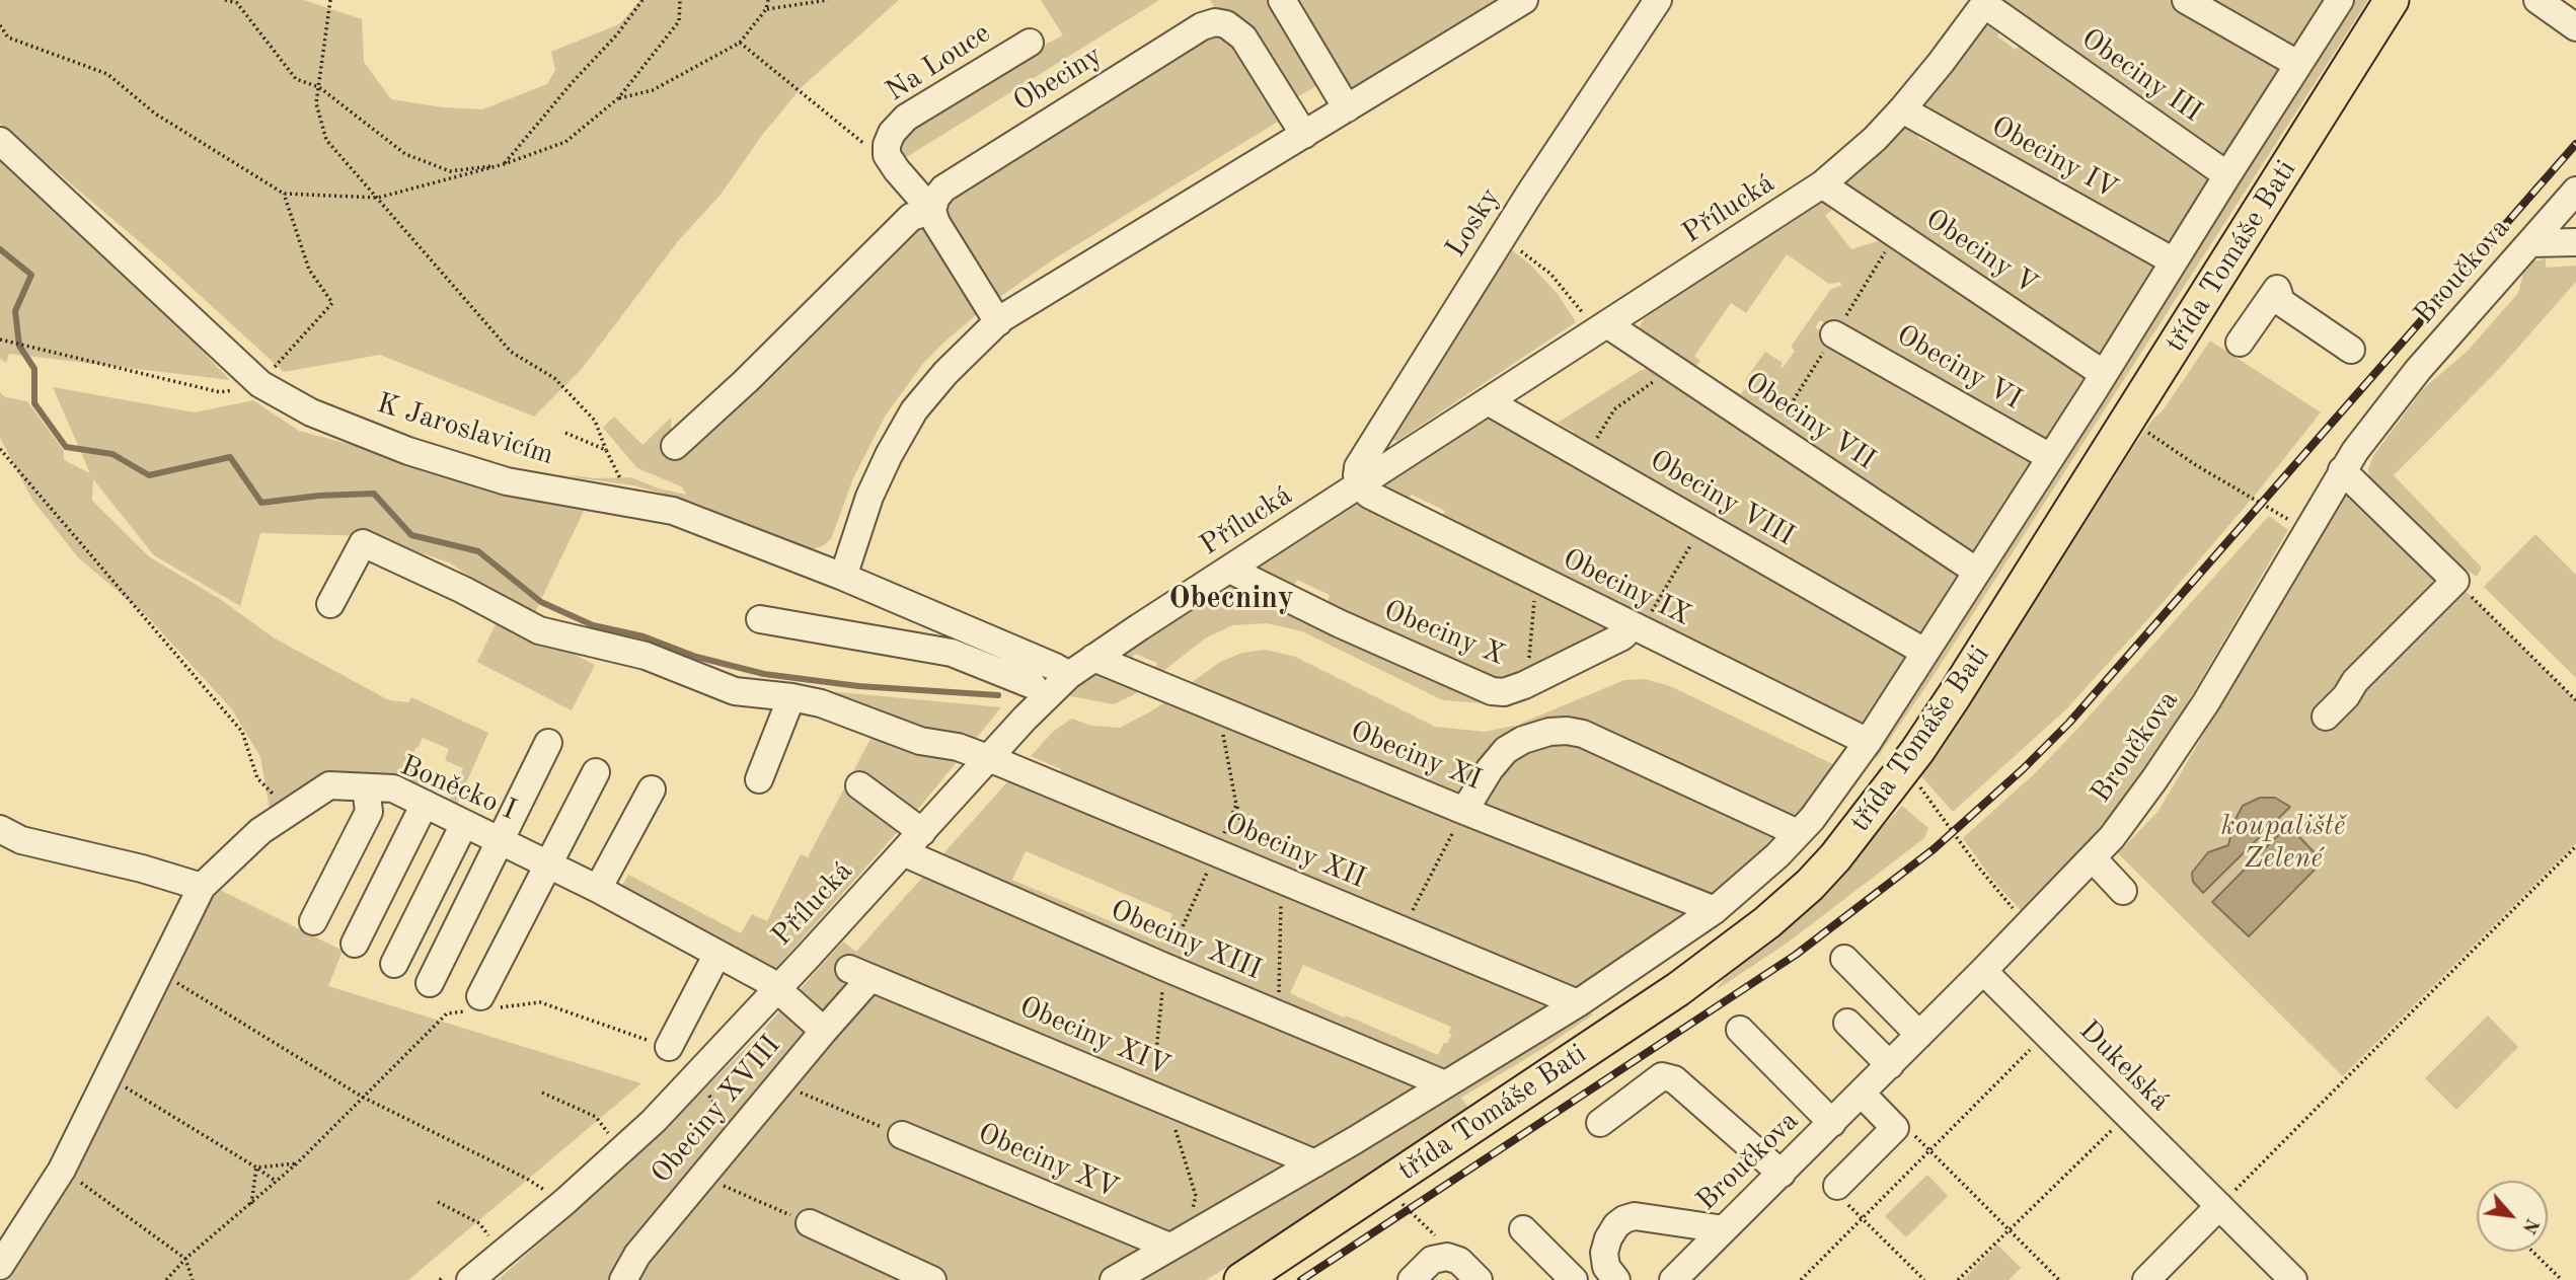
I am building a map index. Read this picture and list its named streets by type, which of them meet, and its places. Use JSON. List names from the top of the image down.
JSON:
{
  "streets": {
    "main road": ["třída Tomáše Bati"],
    "street": [
      "Na Louce",
      "Obeciny III",
      "Obeciny",
      "Obeciny IV",
      "Přílucká",
      "Losky",
      "Obeciny V",
      "Broučkova",
      "Obeciny VI",
      "Obeciny VII",
      "K Jaroslavicím",
      "Obeciny VIII",
      "Obeciny IX",
      "Obeciny X",
      "Obeciny XI",
      "Boněcko I",
      "Obeciny XII",
      "Obeciny XIII",
      "Obeciny XIV",
      "Dukelská",
      "Obeciny XVIII",
      "Obeciny XV"
    ]
  },
  "crossings": [
    ["Na Louce", "Obeciny"],
    ["Obeciny III", "Přílucká"],
    ["Obeciny IV", "Přílucká"],
    ["Přílucká", "Losky"],
    ["Přílucká", "Obeciny V"],
    ["Přílucká", "Obeciny VII"],
    ["Přílucká", "K Jaroslavicím"],
    ["Přílucká", "Obeciny VIII"],
    ["Přílucká", "Obeciny IX"],
    ["Přílucká", "Obeciny X"],
    ["Přílucká", "Obeciny XI"],
    ["Přílucká", "Boněcko I"],
    ["Přílucká", "Obeciny XII"],
    ["Přílucká", "Obeciny XIII"],
    ["Přílucká", "Obeciny XVIII"],
    ["Losky", "Obeciny IX"],
    ["Broučkova", "Dukelská"],
    ["Obeciny IX", "Obeciny X"],
    ["Boněcko I", "Obeciny XVIII"],
    ["Obeciny XIV", "Obeciny XVIII"]
  ],
  "districts": ["Obecniny"],
  "parks": ["koupaliště Zelené"],
  "north": "bottom right"
}
